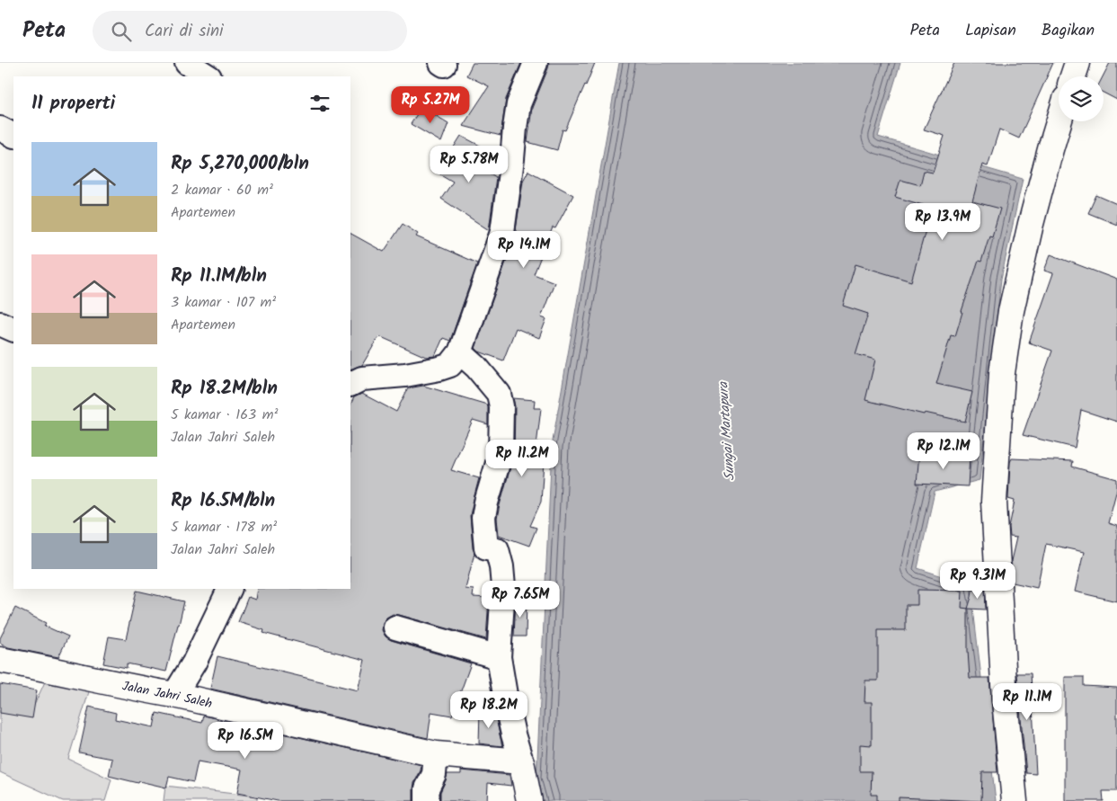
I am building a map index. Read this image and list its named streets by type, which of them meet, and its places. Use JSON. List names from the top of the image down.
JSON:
{
  "streets": {
    "street": ["Jalan Jahri Saleh"]
  },
  "water": ["Sungai Martapura"],
  "page": {
    "header": "Peta",
    "search": "Cari di sini",
    "nav": ["Peta", "Lapisan", "Bagikan"],
    "heading": "11 properti",
    "price": [
      "Rp 5.27M",
      "Rp 5.78M",
      "Rp 13.9M",
      "Rp 14.1M",
      "Rp 12.1M",
      "Rp 11.2M",
      "Rp 9.31M",
      "Rp 7.65M",
      "Rp 11.1M",
      "Rp 18.2M",
      "Rp 16.5M"
    ],
    "list": [
      {
        "name": "Rp 5,270,000/bln",
        "note": "2 kamar · 60 m² · Apartemen"
      },
      {
        "name": "Rp 11.1M/bln",
        "note": "3 kamar · 107 m² · Apartemen"
      },
      {
        "name": "Rp 18.2M/bln",
        "note": "5 kamar · 163 m² · Jalan Jahri Saleh"
      },
      {
        "name": "Rp 16.5M/bln",
        "note": "5 kamar · 178 m² · Jalan Jahri Saleh"
      }
    ]
  }
}
